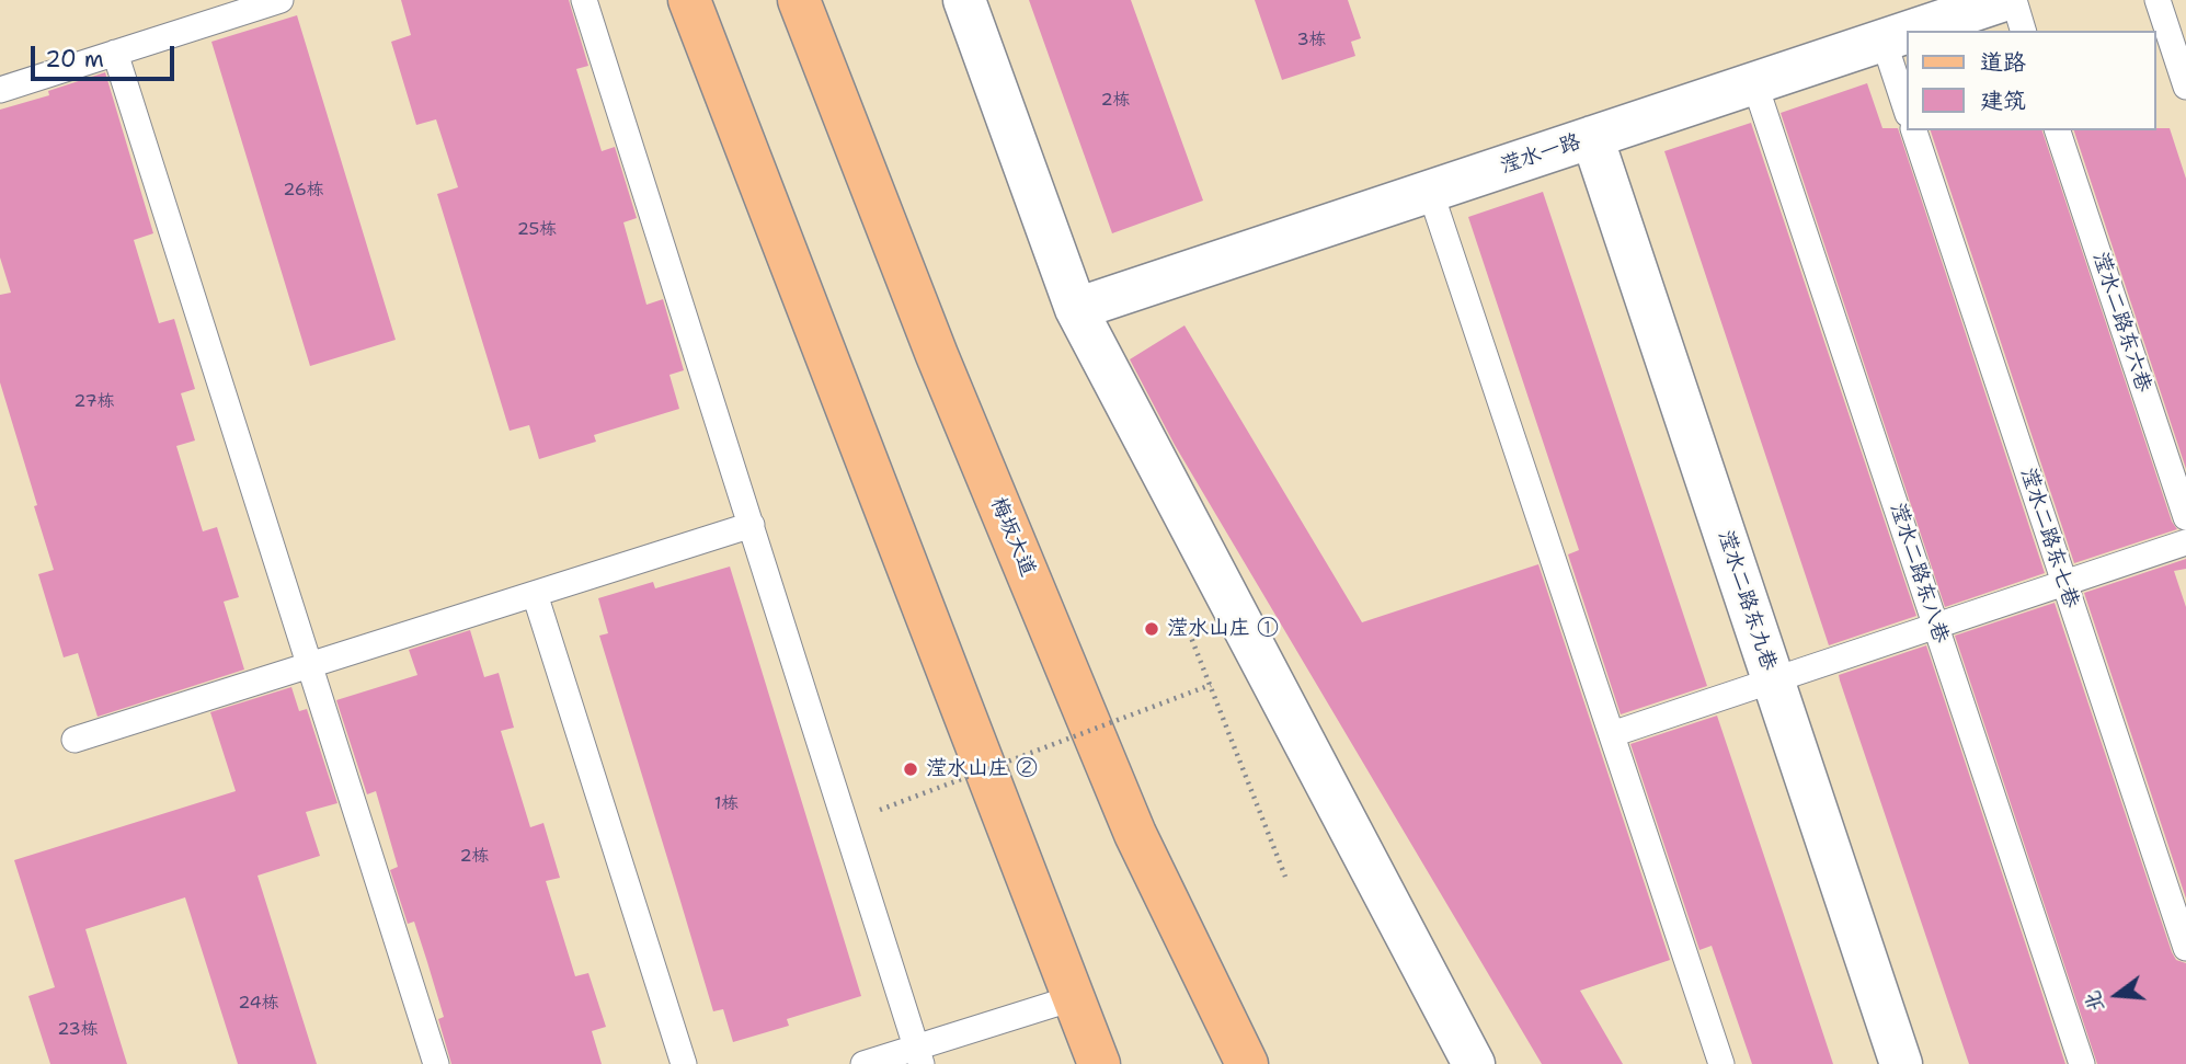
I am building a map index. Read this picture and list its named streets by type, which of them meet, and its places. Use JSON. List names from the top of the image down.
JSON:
{
  "streets": {
    "main road": ["梅坂大道"],
    "street": ["滢水一路", "滢水二路东九巷"],
    "lane": ["滢水二路东六巷", "滢水二路东七巷", "滢水二路东八巷"]
  },
  "crossings": [
    ["滢水一路", "滢水二路东八巷"],
    ["滢水一路", "滢水二路东九巷"]
  ],
  "places": ["滢水山庄 ①", "滢水山庄 ②"],
  "house_numbers": [
    "3栋",
    "2栋",
    "26栋",
    "25栋",
    "27栋",
    "1栋",
    "2栋",
    "24栋",
    "23栋"
  ],
  "legend": ["道路", "建筑"],
  "scale_bar": "20 m",
  "north": "left"
}
